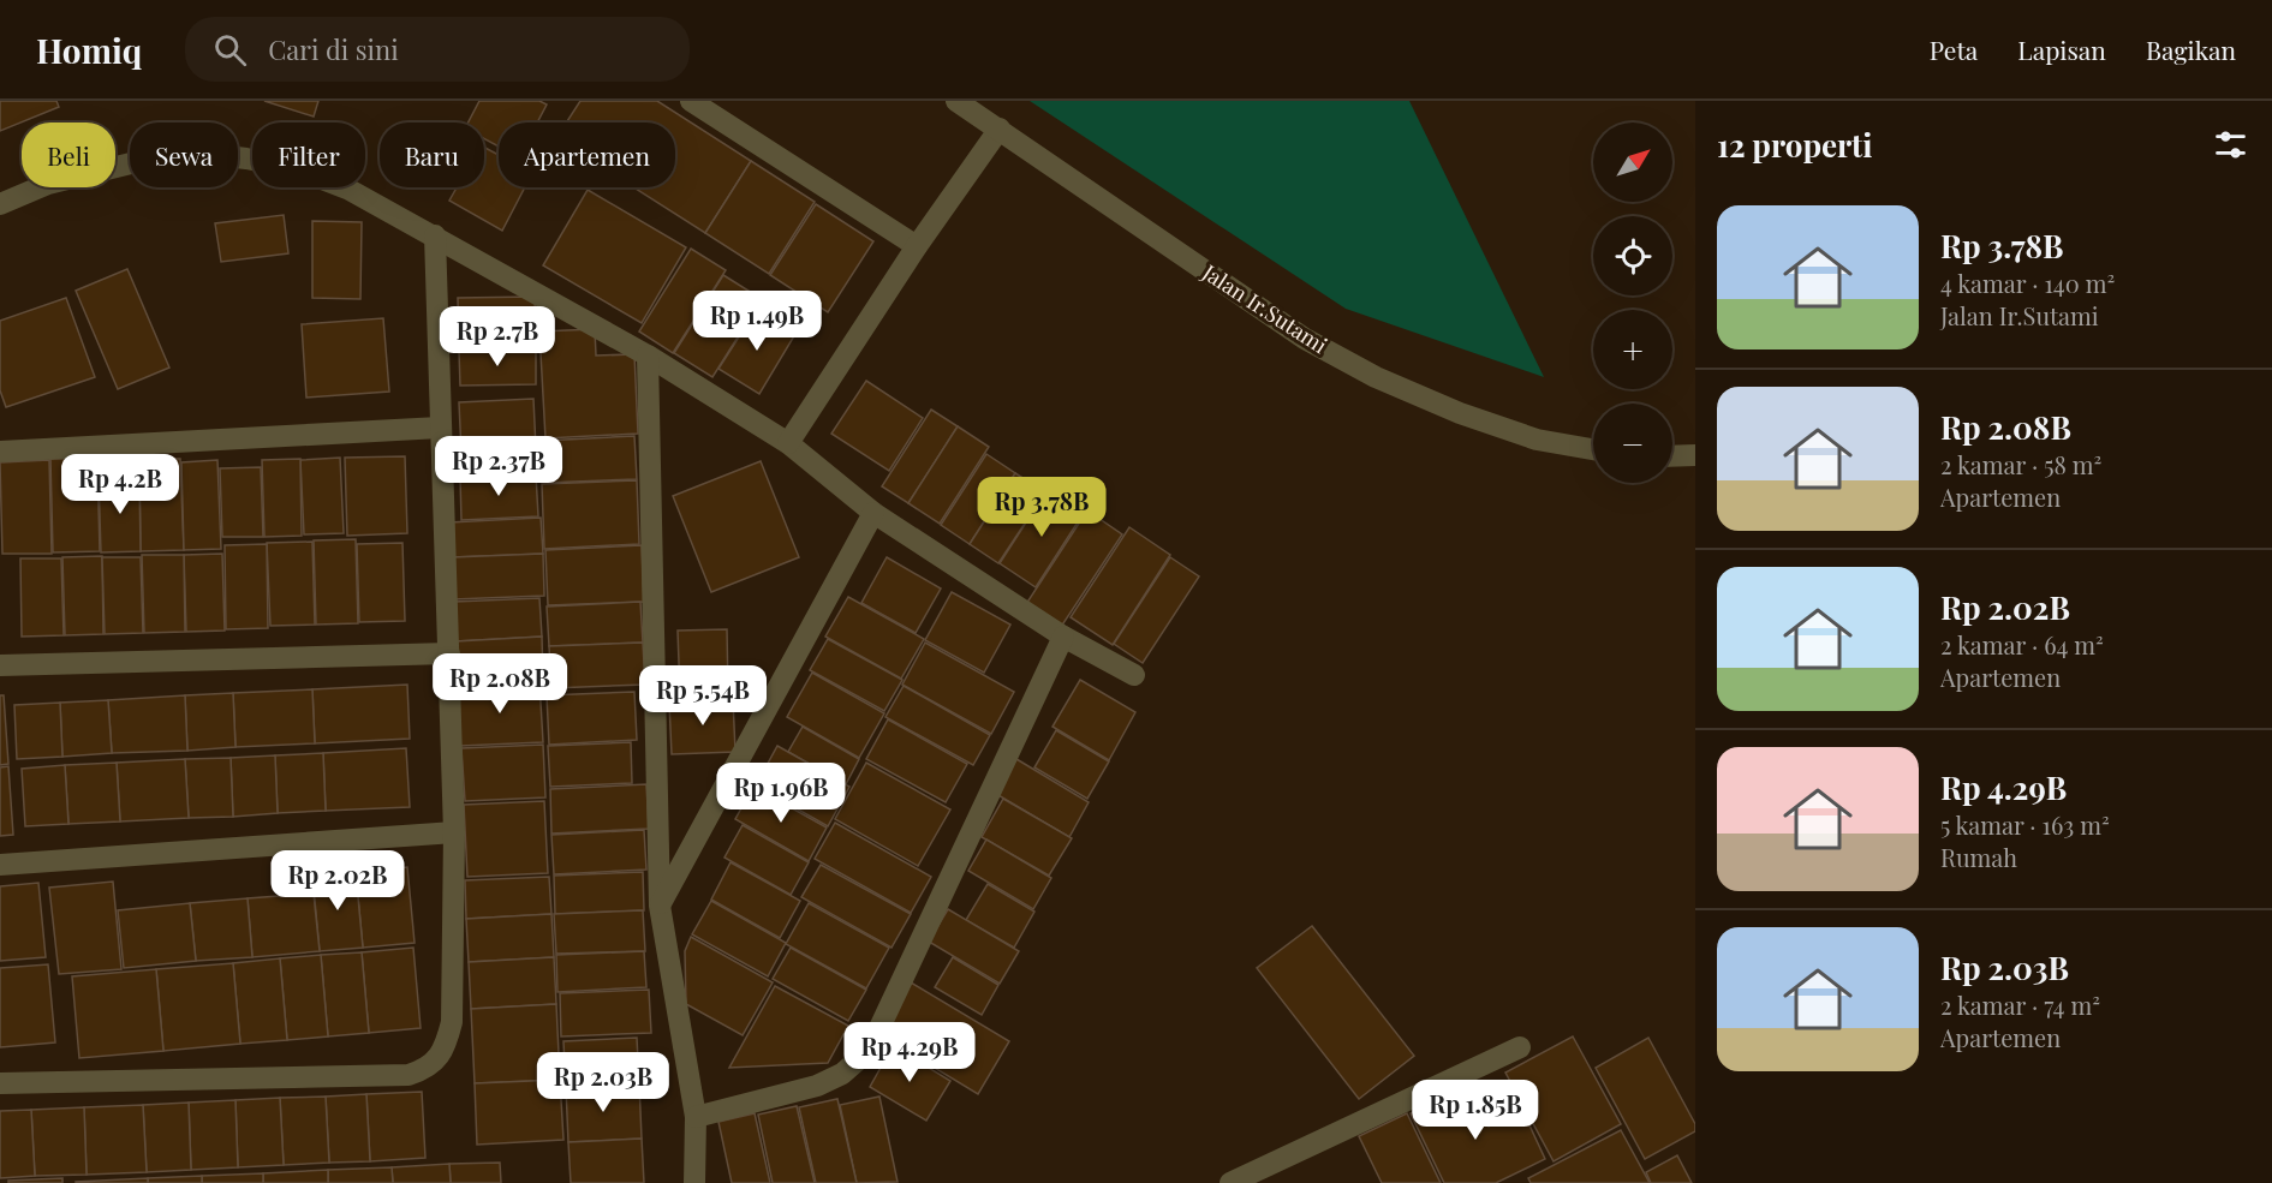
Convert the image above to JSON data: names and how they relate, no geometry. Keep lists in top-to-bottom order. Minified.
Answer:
{"streets":{"street":["Jalan Ir.Sutami"]},"north":"top right","page":{"header":"Homiq","search":"Cari di sini","nav":["Peta","Lapisan","Bagikan"],"heading":"12 properti","map_buttons":["+","−"],"chip":["Beli","Sewa","Filter","Baru","Apartemen"],"list":[{"name":"Rp 3.78B","note":"4 kamar · 140 m² · Jalan Ir.Sutami"},{"name":"Rp 2.08B","note":"2 kamar · 58 m² · Apartemen"},{"name":"Rp 2.02B","note":"2 kamar · 64 m² · Apartemen"},{"name":"Rp 4.29B","note":"5 kamar · 163 m² · Rumah"},{"name":"Rp 2.03B","note":"2 kamar · 74 m² · Apartemen"}],"price":["Rp 1.49B","Rp 2.7B","Rp 2.37B","Rp 4.2B","Rp 3.78B","Rp 2.08B","Rp 5.54B","Rp 1.96B","Rp 2.02B","Rp 4.29B","Rp 2.03B","Rp 1.85B"]}}
